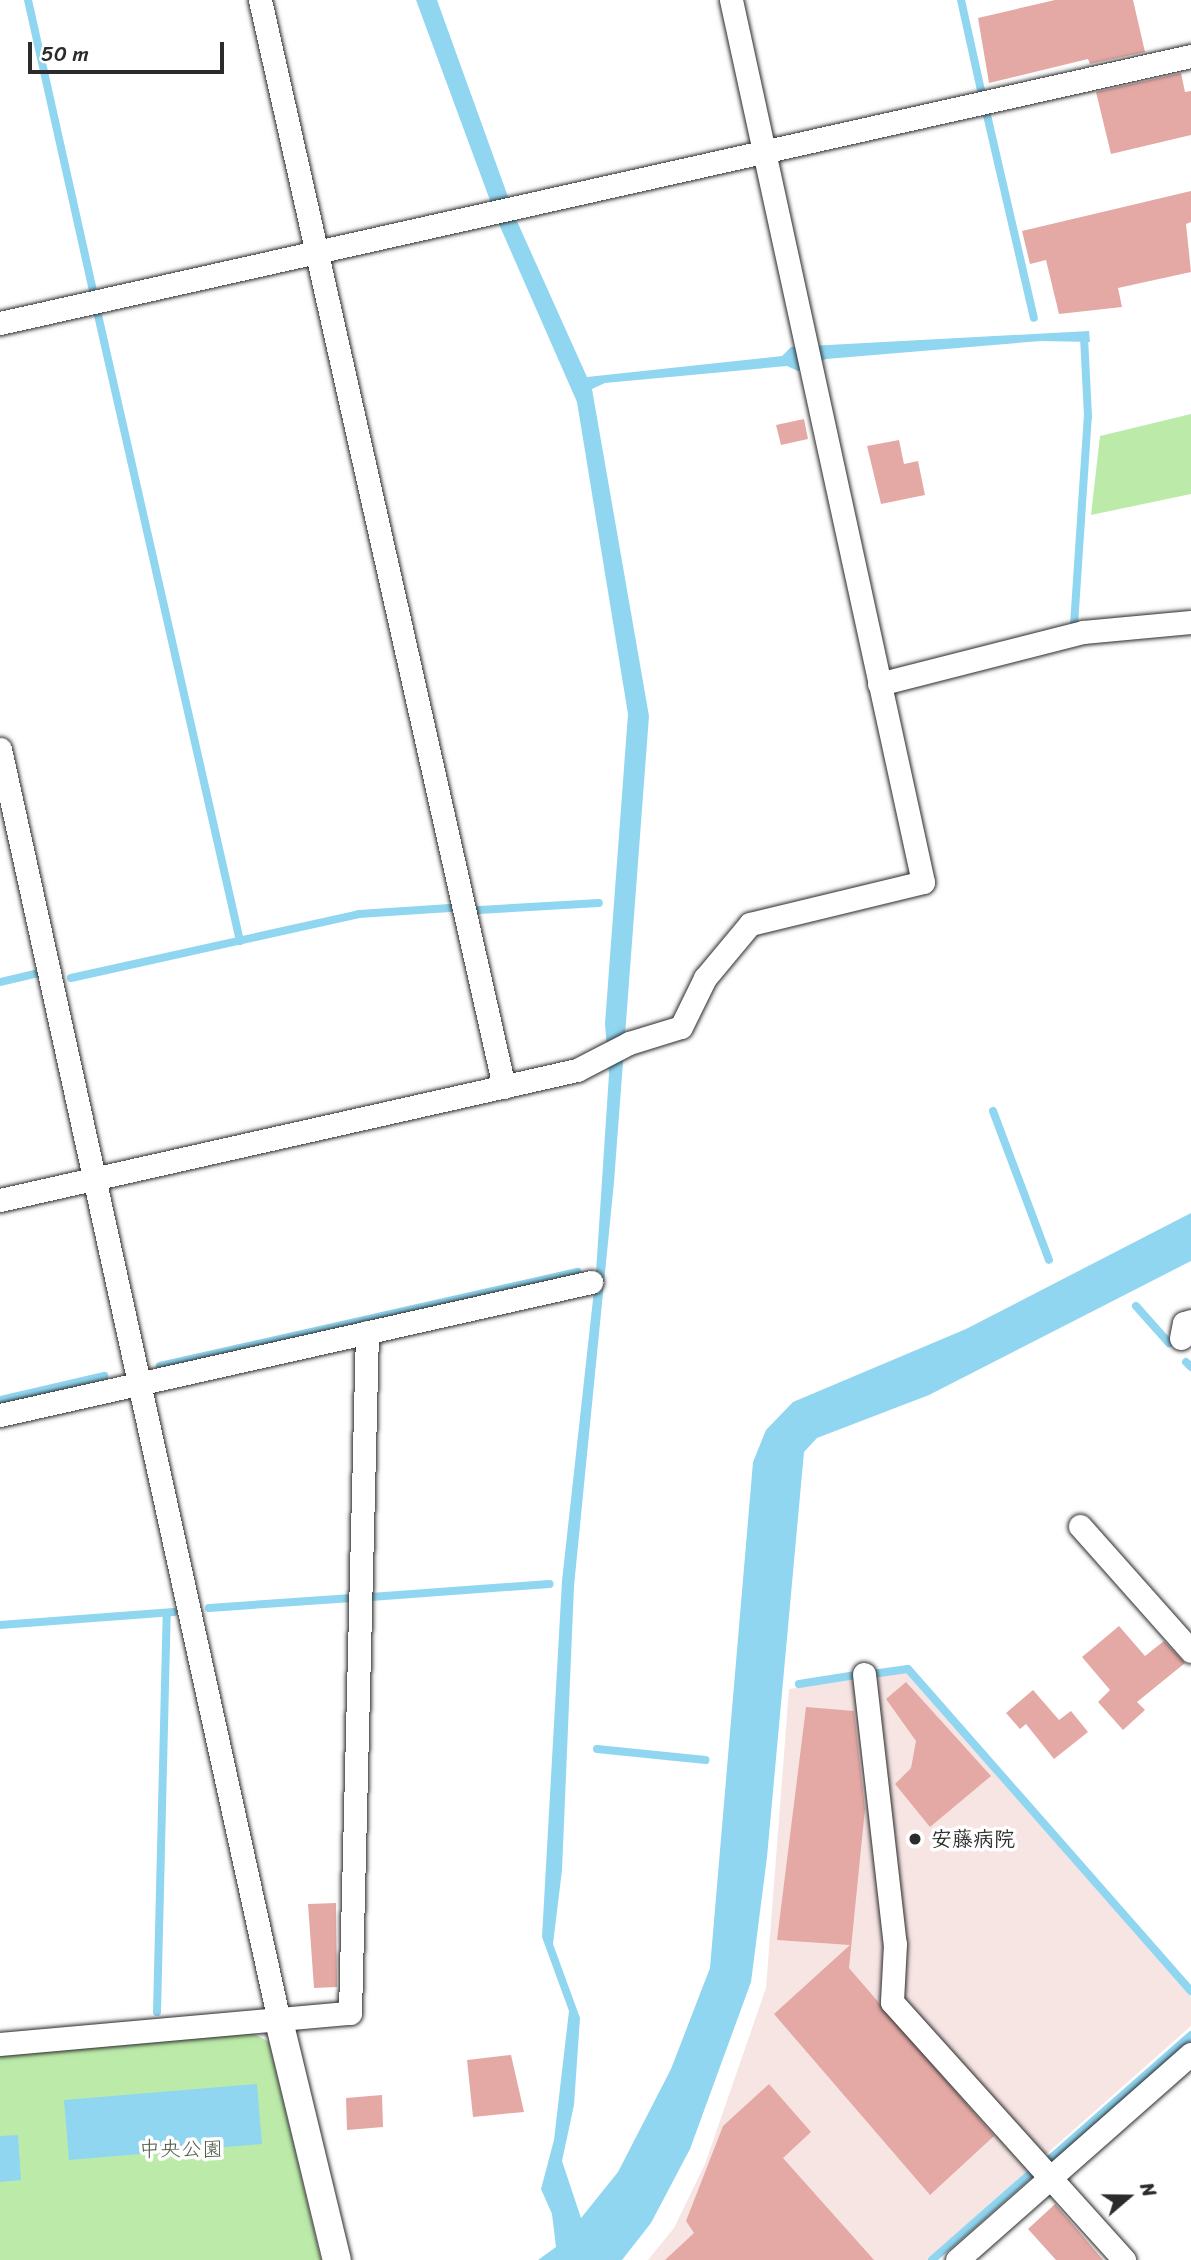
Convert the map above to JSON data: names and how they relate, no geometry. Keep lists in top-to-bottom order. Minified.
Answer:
{"parks":["中央公園"],"places":["安藤病院"],"scale_bar":"50 m","north":"right"}
